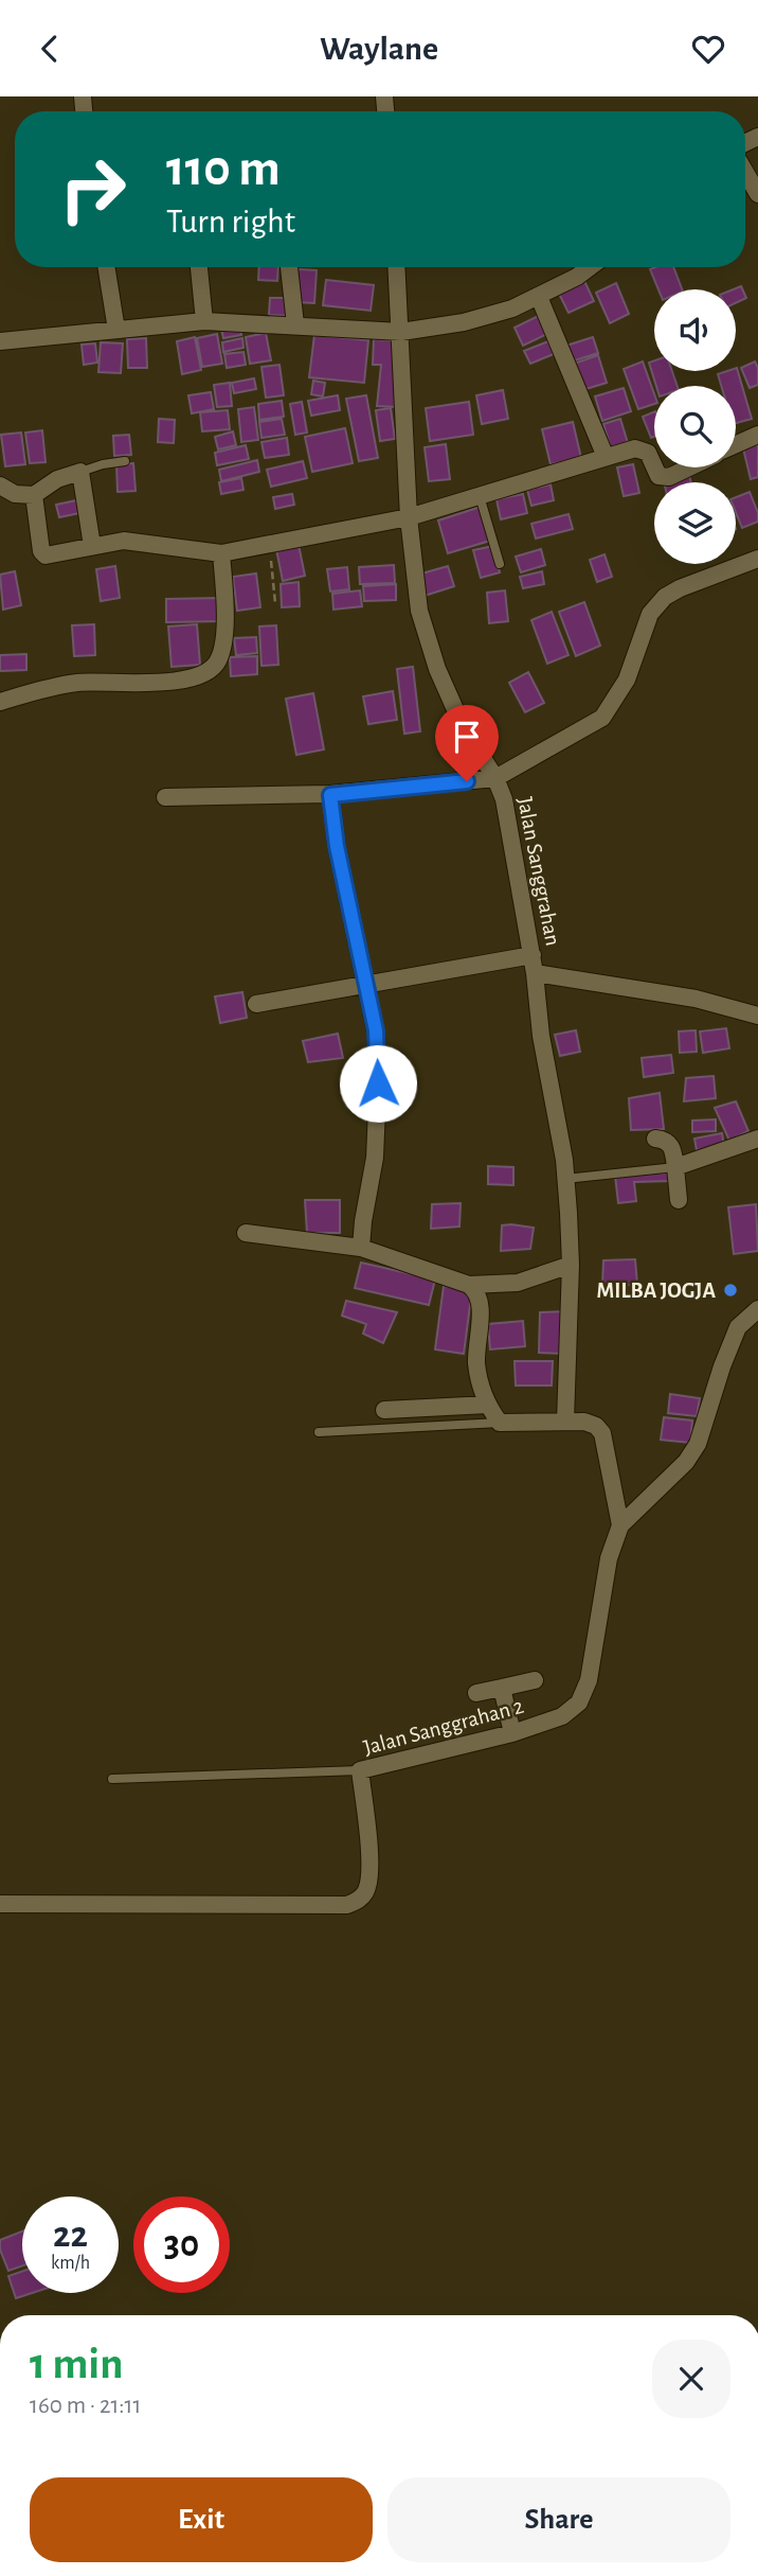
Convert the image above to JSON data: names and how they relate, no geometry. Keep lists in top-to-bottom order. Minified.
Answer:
{"streets":{"street":["Jalan Sanggrahan","Jalan Sanggrahan 2"]},"places":["MILBA JOGJA"],"page":{"header":"Waylane","turn":["110 m","Turn right"],"speed":"22 km/h","limit":"30","heading":["1 min","160 m · 21:11"],"buttons":["Exit","Share"]}}
